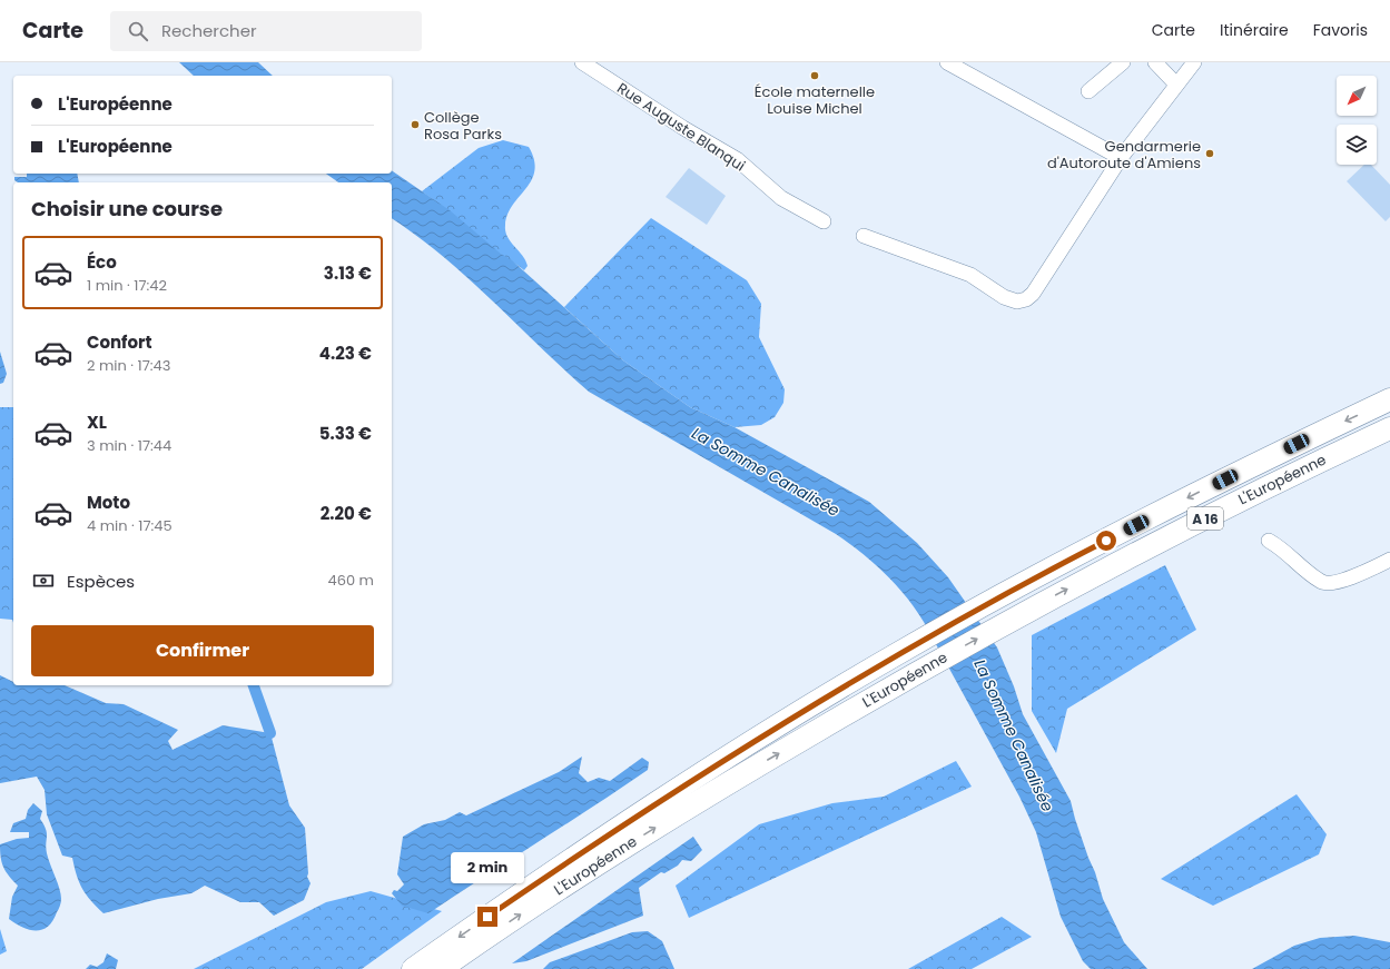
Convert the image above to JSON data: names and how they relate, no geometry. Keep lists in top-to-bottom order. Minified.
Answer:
{"streets":{"highway":["L'Européenne","A 16"],"street":["Rue Auguste Blanqui"]},"water":["La Somme Canalisée"],"places":["École maternelle Louise Michel","Collège Rosa Parks","Gendarmerie d'Autoroute d'Amiens"],"north":"bottom left","page":{"header":"Carte","search":"Rechercher","nav":["Carte","Itinéraire","Favoris"],"banner":["L'Européenne","L'Européenne"],"heading":"Choisir une course","list":[{"name":"Éco","note":"1 min · 17:42","value":"3.13 €"},{"name":"Confort","note":"2 min · 17:43","value":"4.23 €"},{"name":"XL","note":"3 min · 17:44","value":"5.33 €"},{"name":"Moto","note":"4 min · 17:45","value":"2.20 €"}],"pay":["Espèces","460 m"],"buttons":"Confirmer","bubble":"2 min"}}
